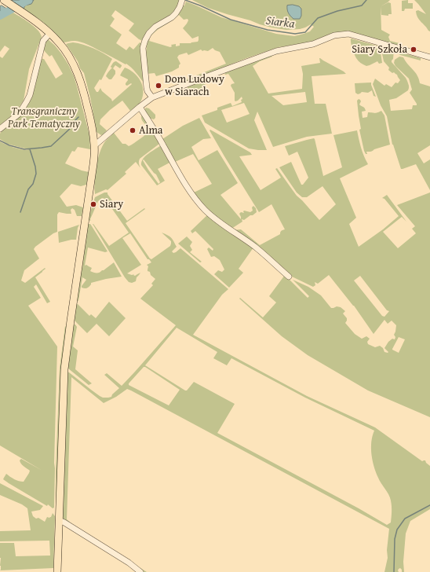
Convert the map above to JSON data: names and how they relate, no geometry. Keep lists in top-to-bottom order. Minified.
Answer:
{"water":["Siarka"],"parks":["Transgraniczny Park Tematyczny"],"places":["Siary Szkoła","Dom Ludowy w Siarach","Alma","Siary"]}
